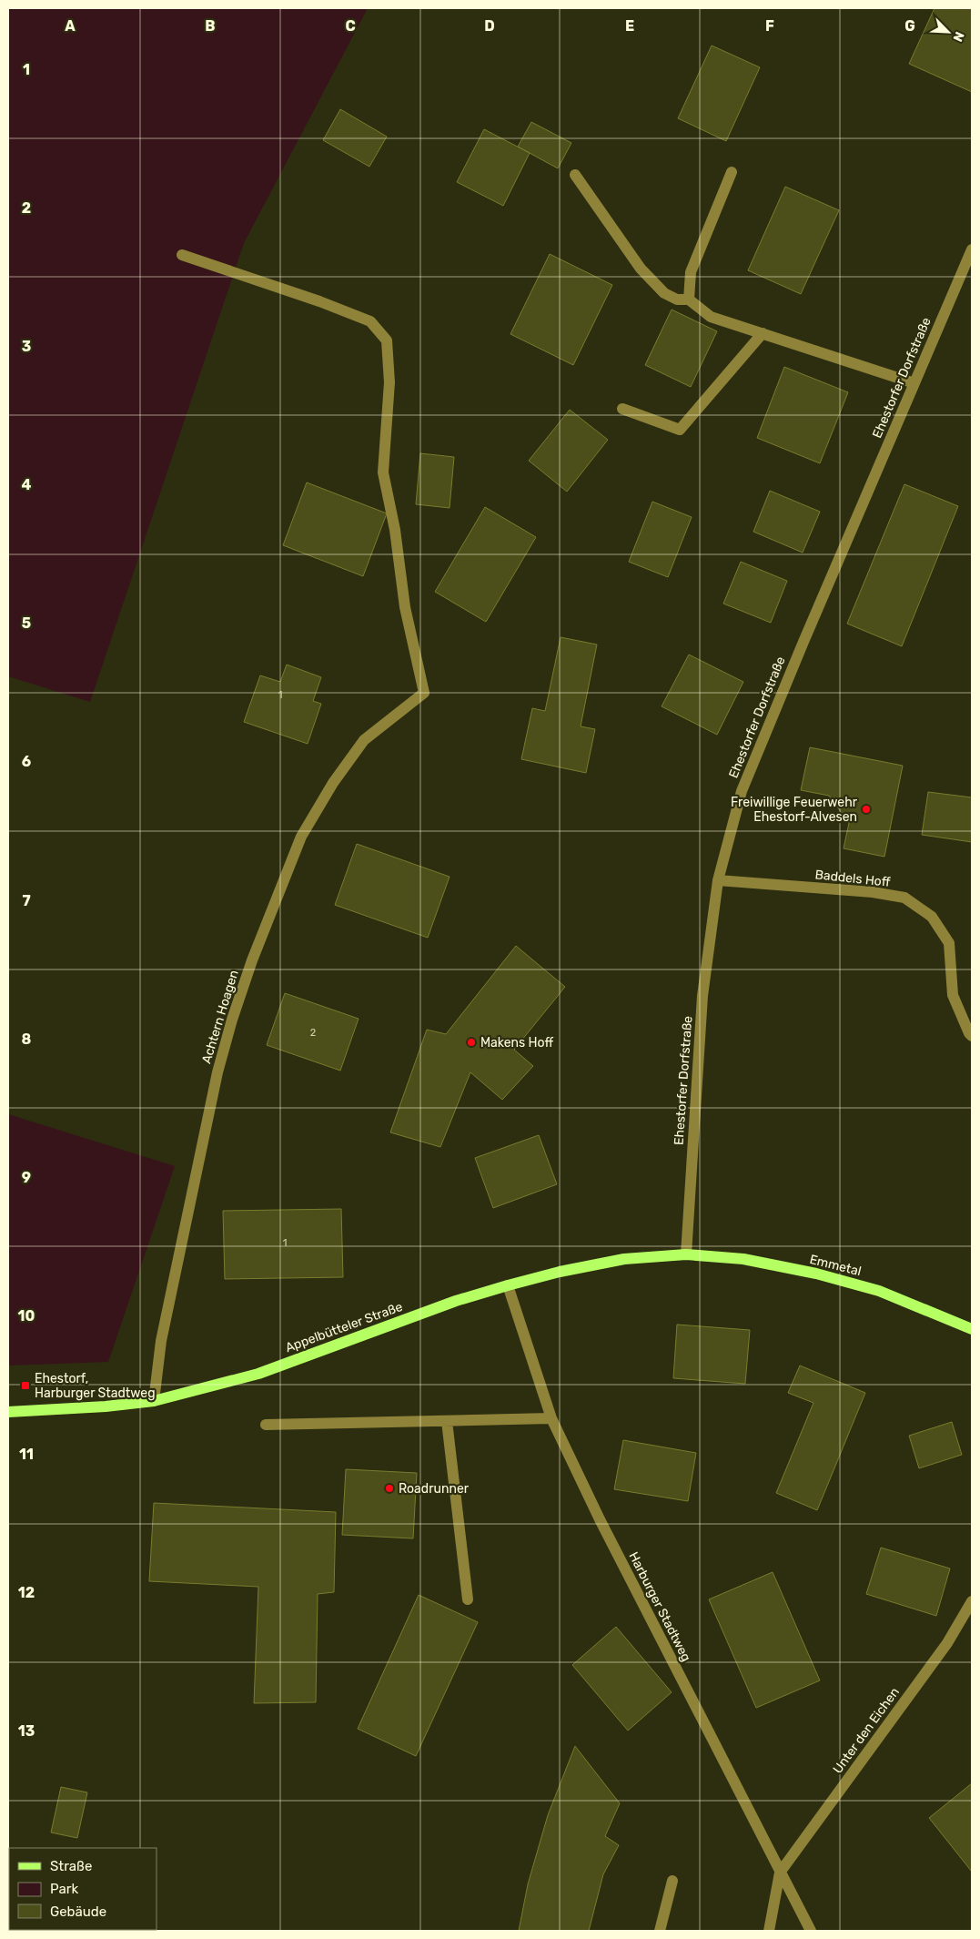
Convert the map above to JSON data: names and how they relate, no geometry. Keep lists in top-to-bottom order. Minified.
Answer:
{"streets":{"main road":["Emmetal","Appelbütteler Straße"],"street":["Ehestorfer Dorfstraße","Baddels Hoff","Achtern Hoagen","Harburger Stadtweg","Unter den Eichen"]},"crossings":[["Ehestorfer Dorfstraße","Baddels Hoff"],["Ehestorfer Dorfstraße","Emmetal"],["Ehestorfer Dorfstraße","Appelbütteler Straße"],["Achtern Hoagen","Appelbütteler Straße"],["Emmetal","Appelbütteler Straße"],["Appelbütteler Straße","Harburger Stadtweg"],["Harburger Stadtweg","Unter den Eichen"]],"places":{"other":["Freiwillige Feuerwehr Ehestorf-Alvesen","Makens Hoff","Roadrunner"],"transit":["Ehestorf, Harburger Stadtweg"]},"house_numbers":["1","2","1"],"legend":["Straße","Park","Gebäude"],"north":"bottom right","grid":{"columns":["A","B","C","D","E","F","G"],"rows":["1","2","3","4","5","6","7","8","9","10","11","12","13"]}}
